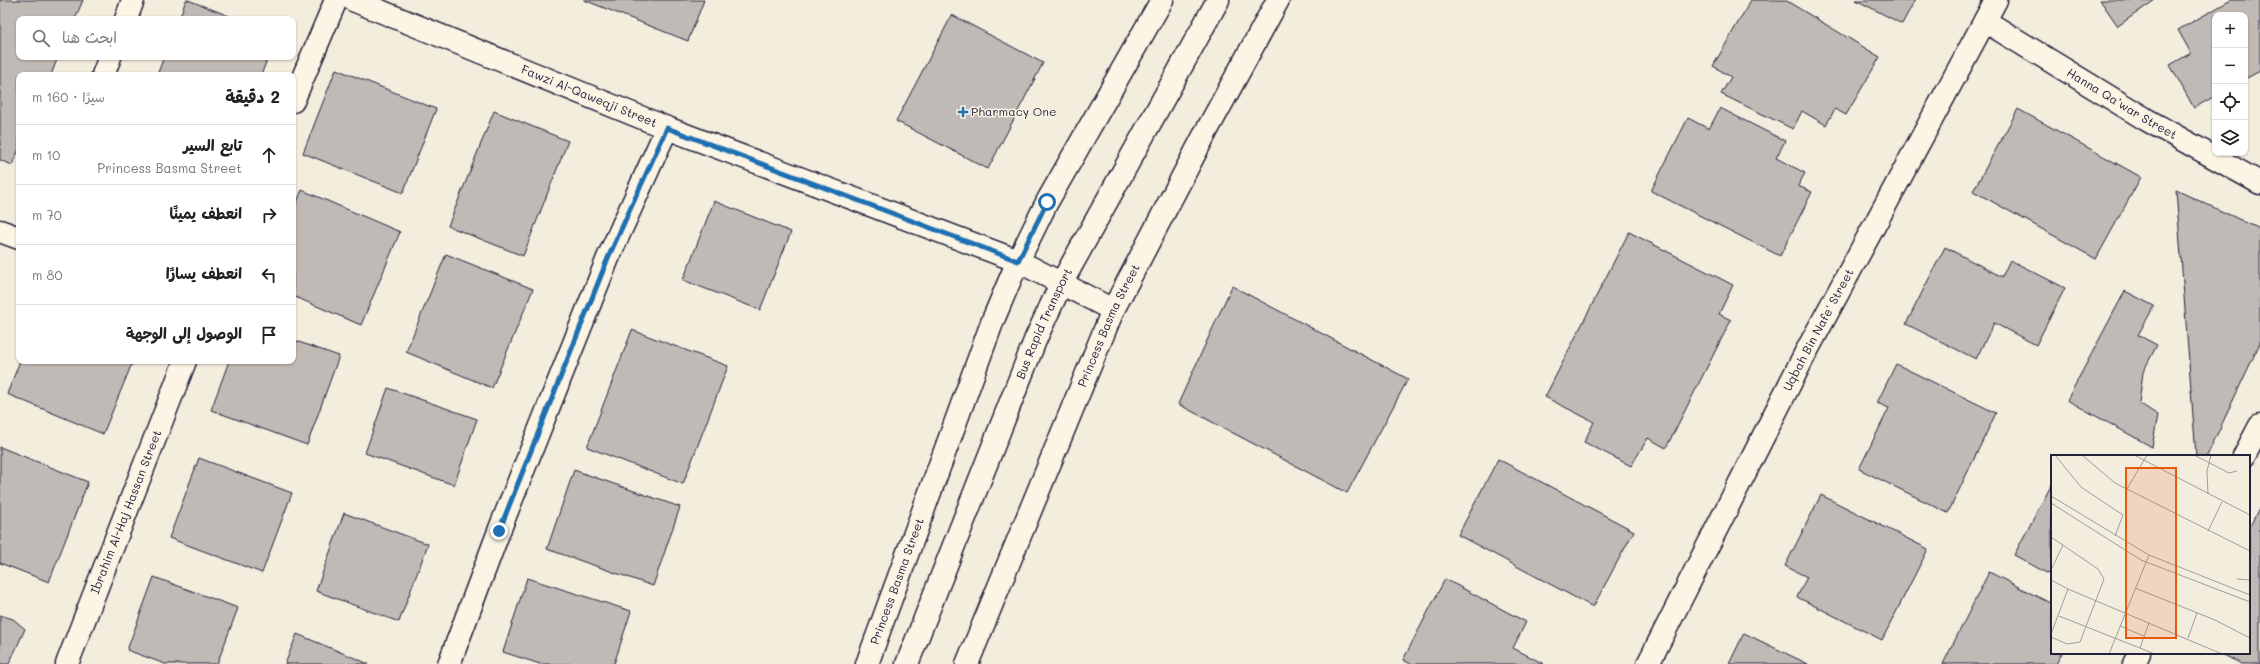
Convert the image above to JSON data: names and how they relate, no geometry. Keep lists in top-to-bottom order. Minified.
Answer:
{"streets":{"street":["Fawzi Al-Qaweqji Street","Hanna Qa’war Street","Bus Rapid Transport","Princess Basma Street","Uqbah Bin Nafe' Street","Ibrahim Al-Haj Hassan Street"]},"crossings":[["Fawzi Al-Qaweqji Street","Bus Rapid Transport"],["Fawzi Al-Qaweqji Street","Princess Basma Street"],["Hanna Qa’war Street","Uqbah Bin Nafe' Street"]],"places":{"health":["Pharmacy One"]},"page":{"map_buttons":["+","−"],"search":"ابحث هنا","heading":["2 دقيقة","سيرًا · 160 m"],"list":[["تابع السير","Princess Basma Street","10 m"],["انعطف يمينًا","70 m"],["انعطف يسارًا","80 m"],"الوصول إلى الوجهة"]}}
